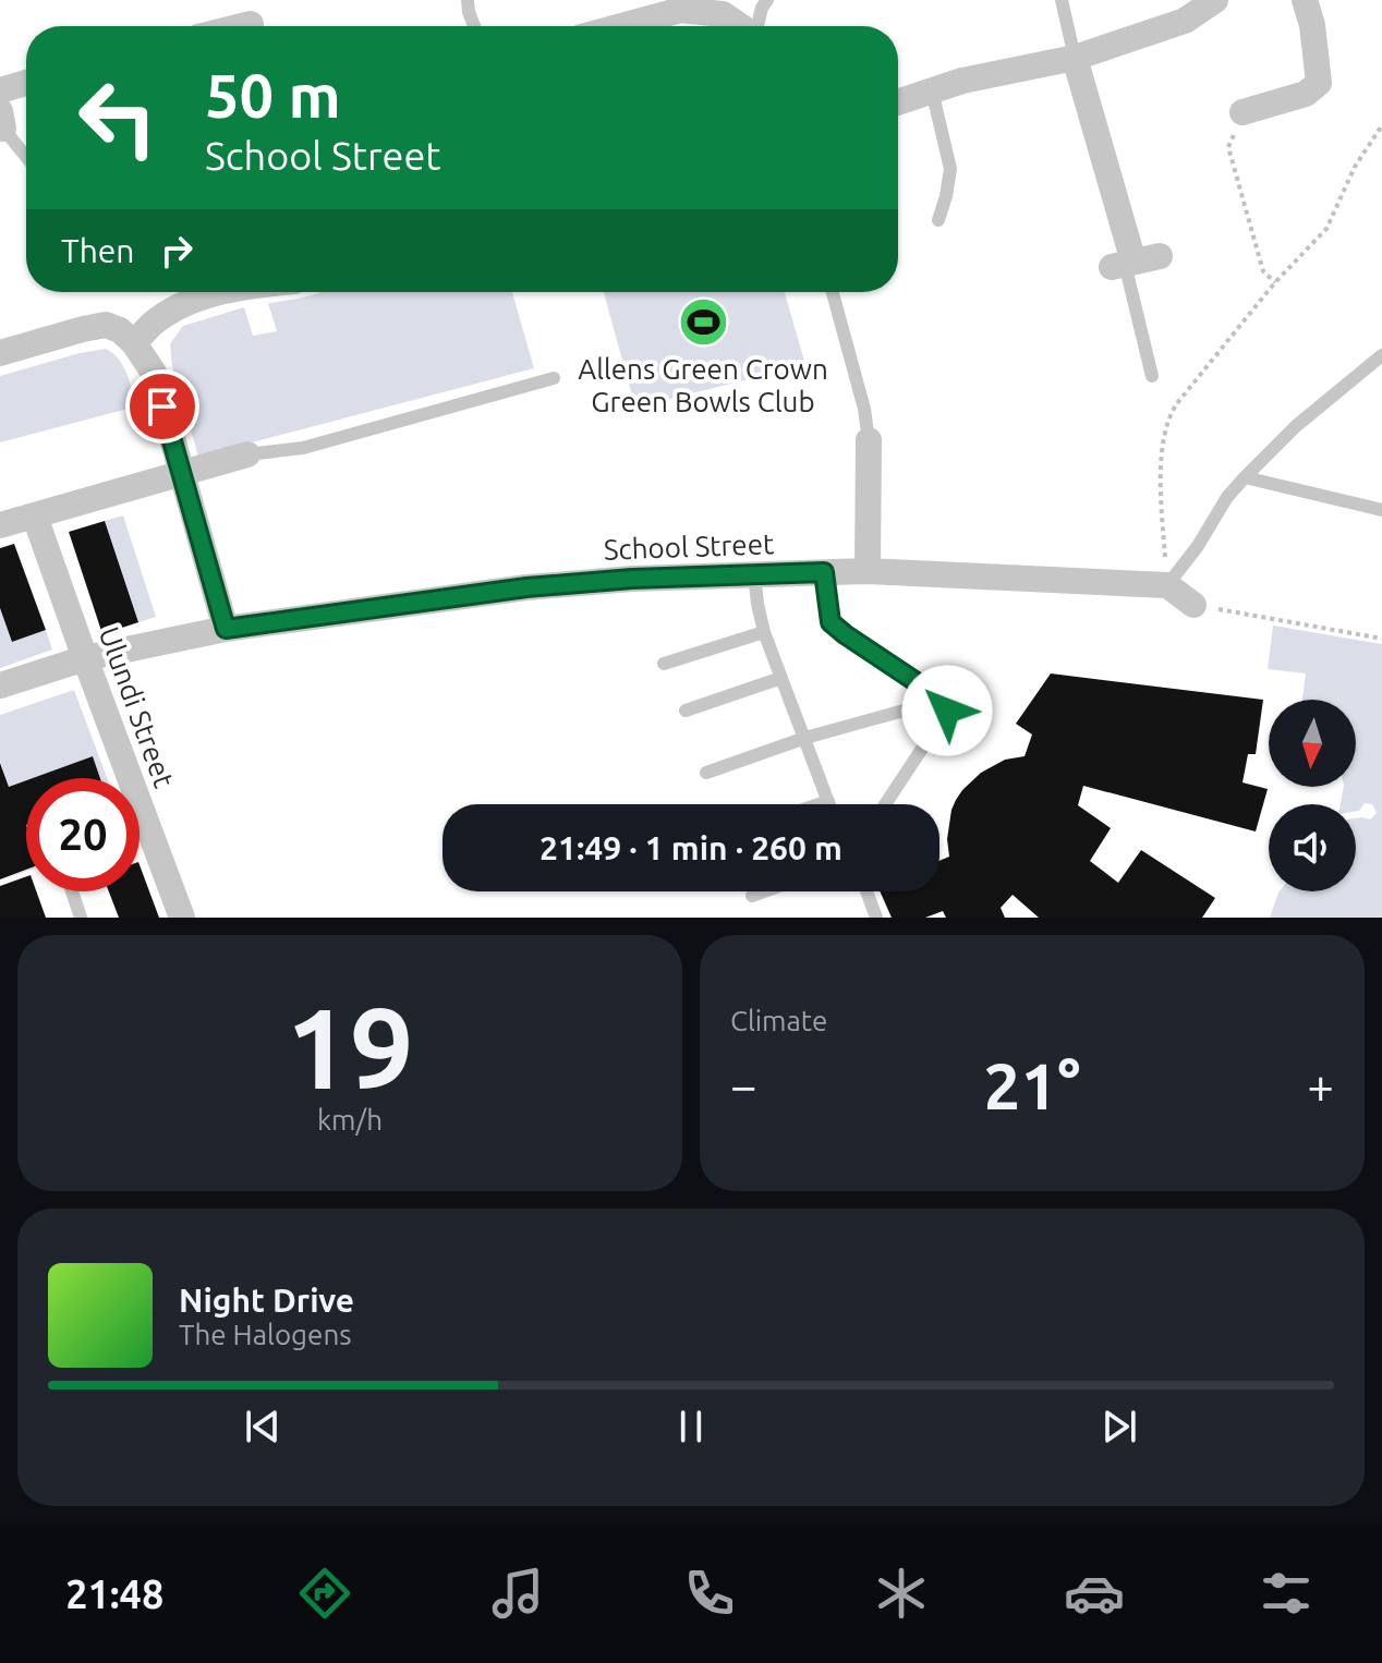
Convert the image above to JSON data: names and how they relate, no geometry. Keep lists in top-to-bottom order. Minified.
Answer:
{"streets":{"street":["School Street","Ulundi Street"]},"crossings":[["School Street","Ulundi Street"]],"places":{"sports":["Allens Green Crown Green Bowls Club"]},"north":"bottom","page":{"turn":["50 m","School Street"],"then":"Then","limit":"20","trip":"21:49 · 1 min · 260 m","tile":[["19","km/h"],"Climate"],"heat":["−","21°","+"],"song":["Night Drive","The Halogens"],"tabs":"21:48"}}
